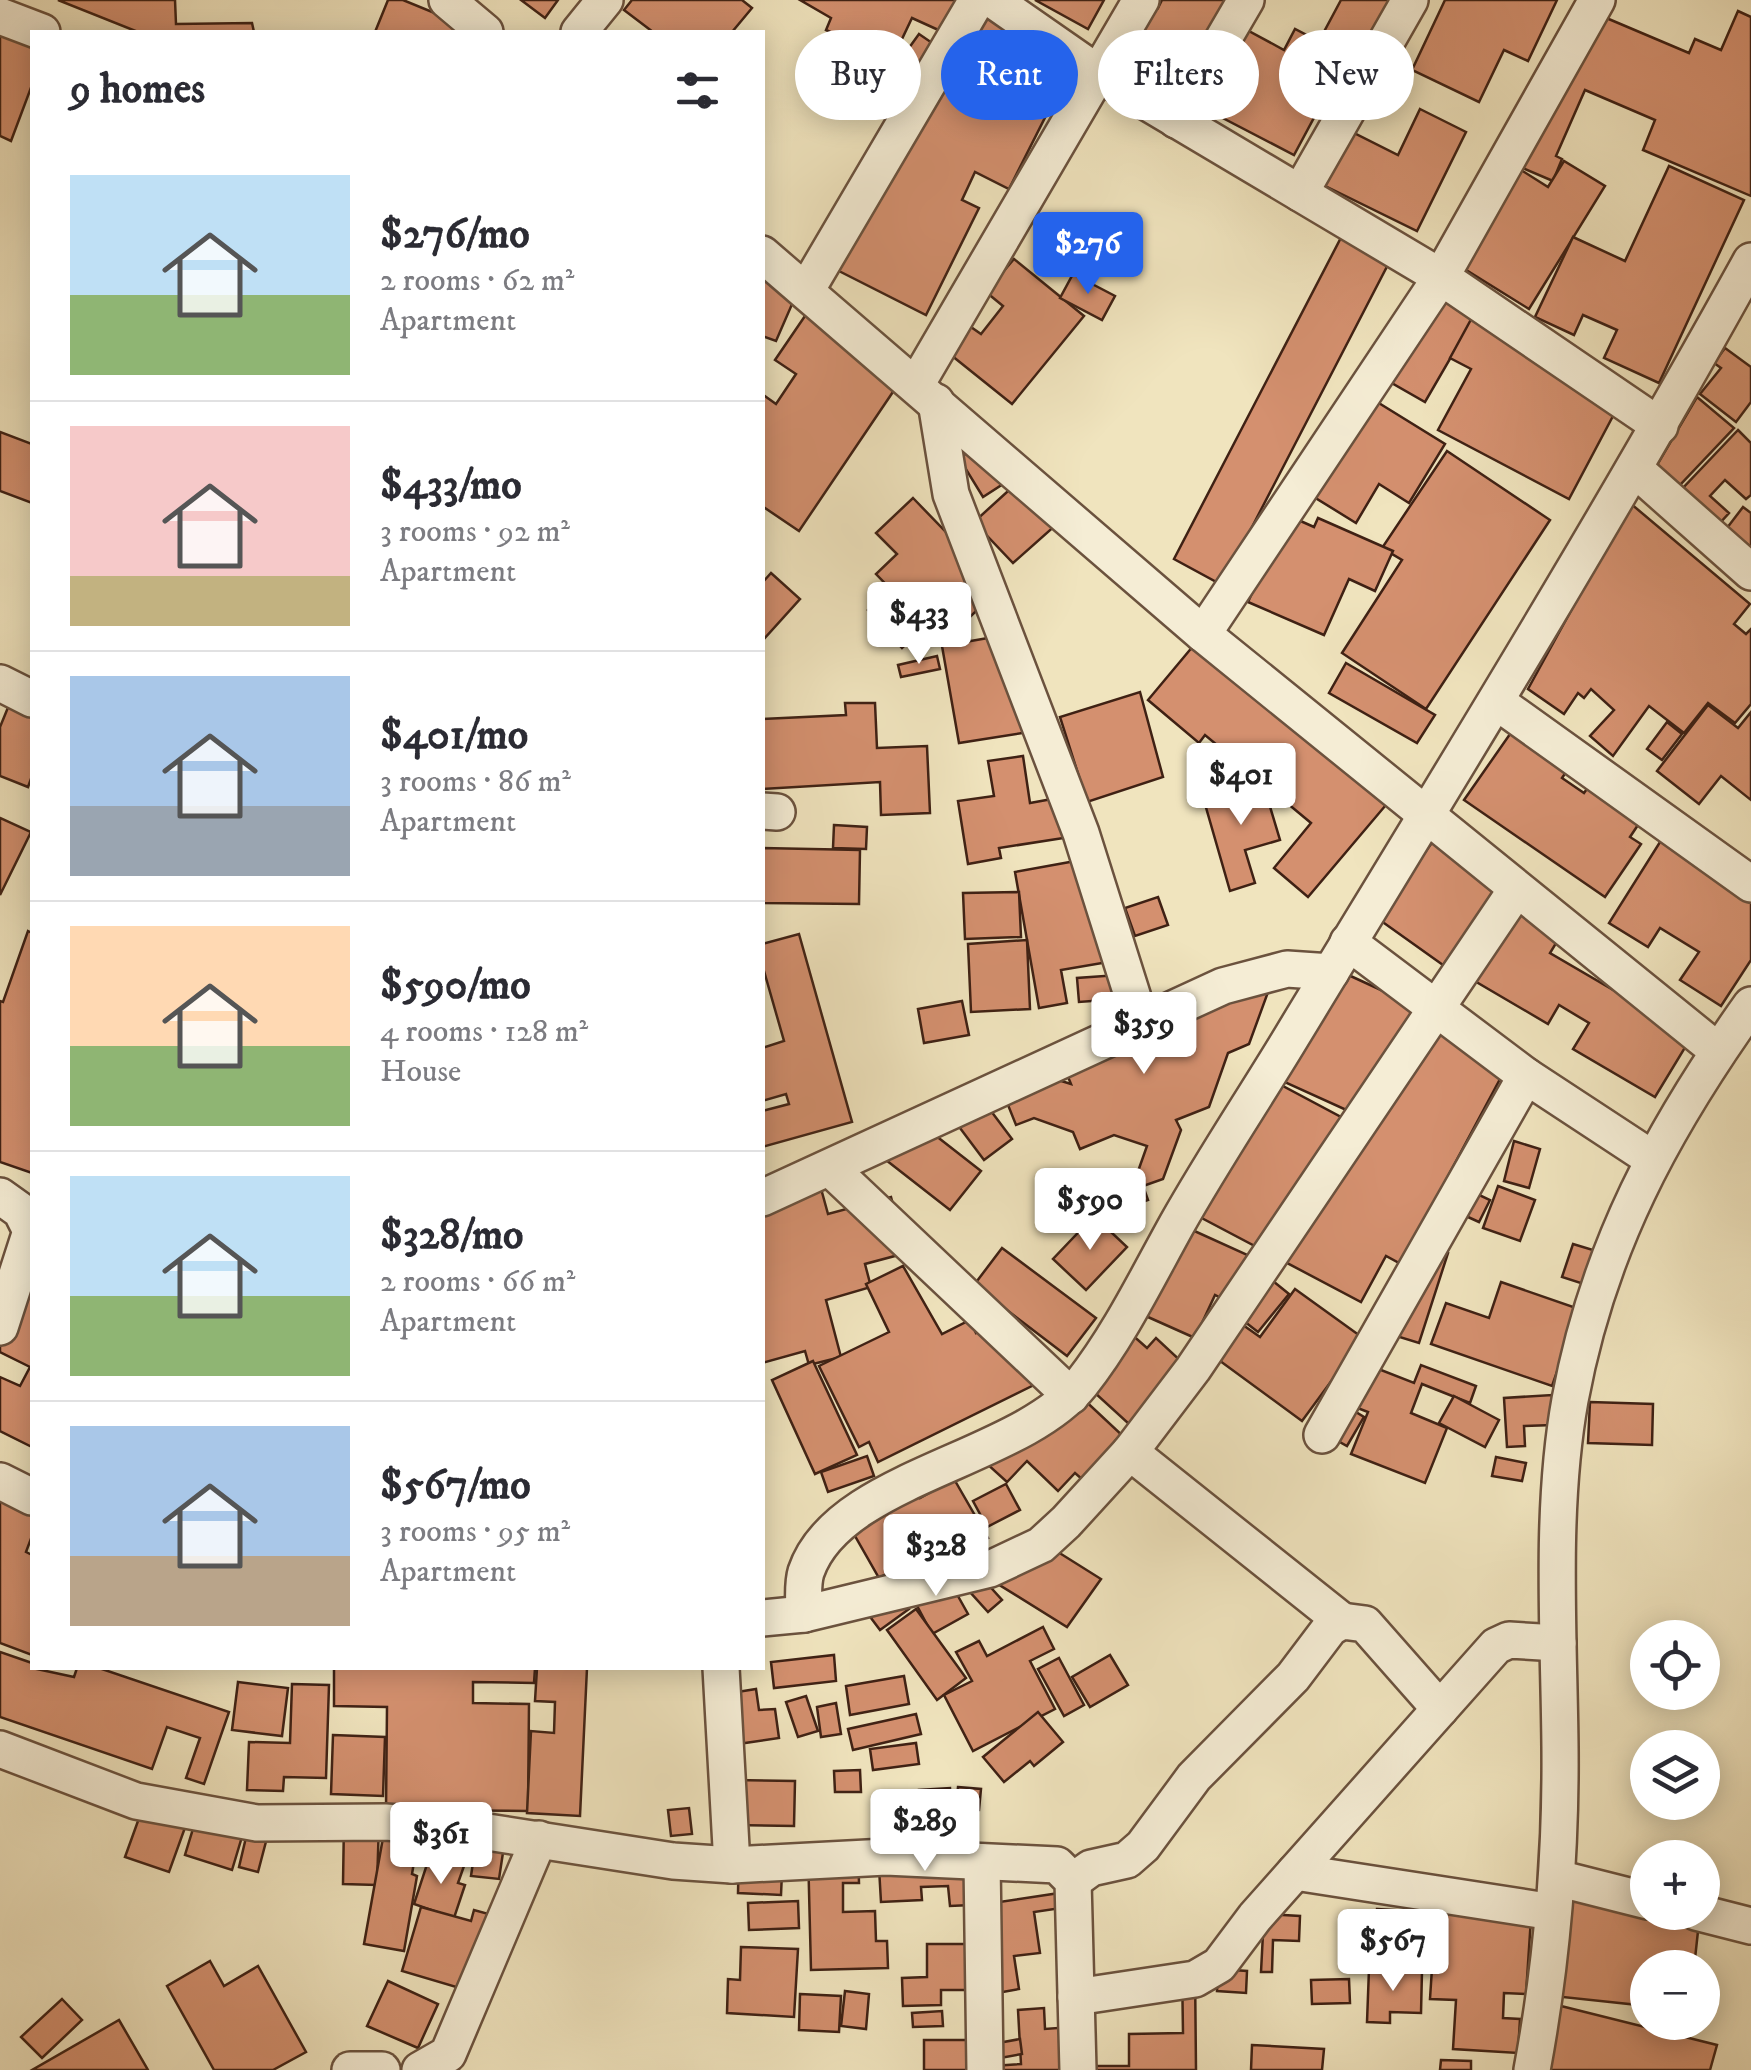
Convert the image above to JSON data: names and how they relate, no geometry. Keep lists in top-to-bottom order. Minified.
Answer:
{"page":{"chip":["Buy","Rent","Filters","New"],"heading":"9 homes","list":[{"name":"$276/mo","note":"2 rooms · 62 m² · Apartment"},{"name":"$433/mo","note":"3 rooms · 92 m² · Apartment"},{"name":"$401/mo","note":"3 rooms · 86 m² · Apartment"},{"name":"$590/mo","note":"4 rooms · 128 m² · House"},{"name":"$328/mo","note":"2 rooms · 66 m² · Apartment"},{"name":"$567/mo","note":"3 rooms · 95 m² · Apartment"}],"price":["$276","$433","$401","$359","$590","$328","$289","$361","$567"],"map_buttons":["+","−"]}}
